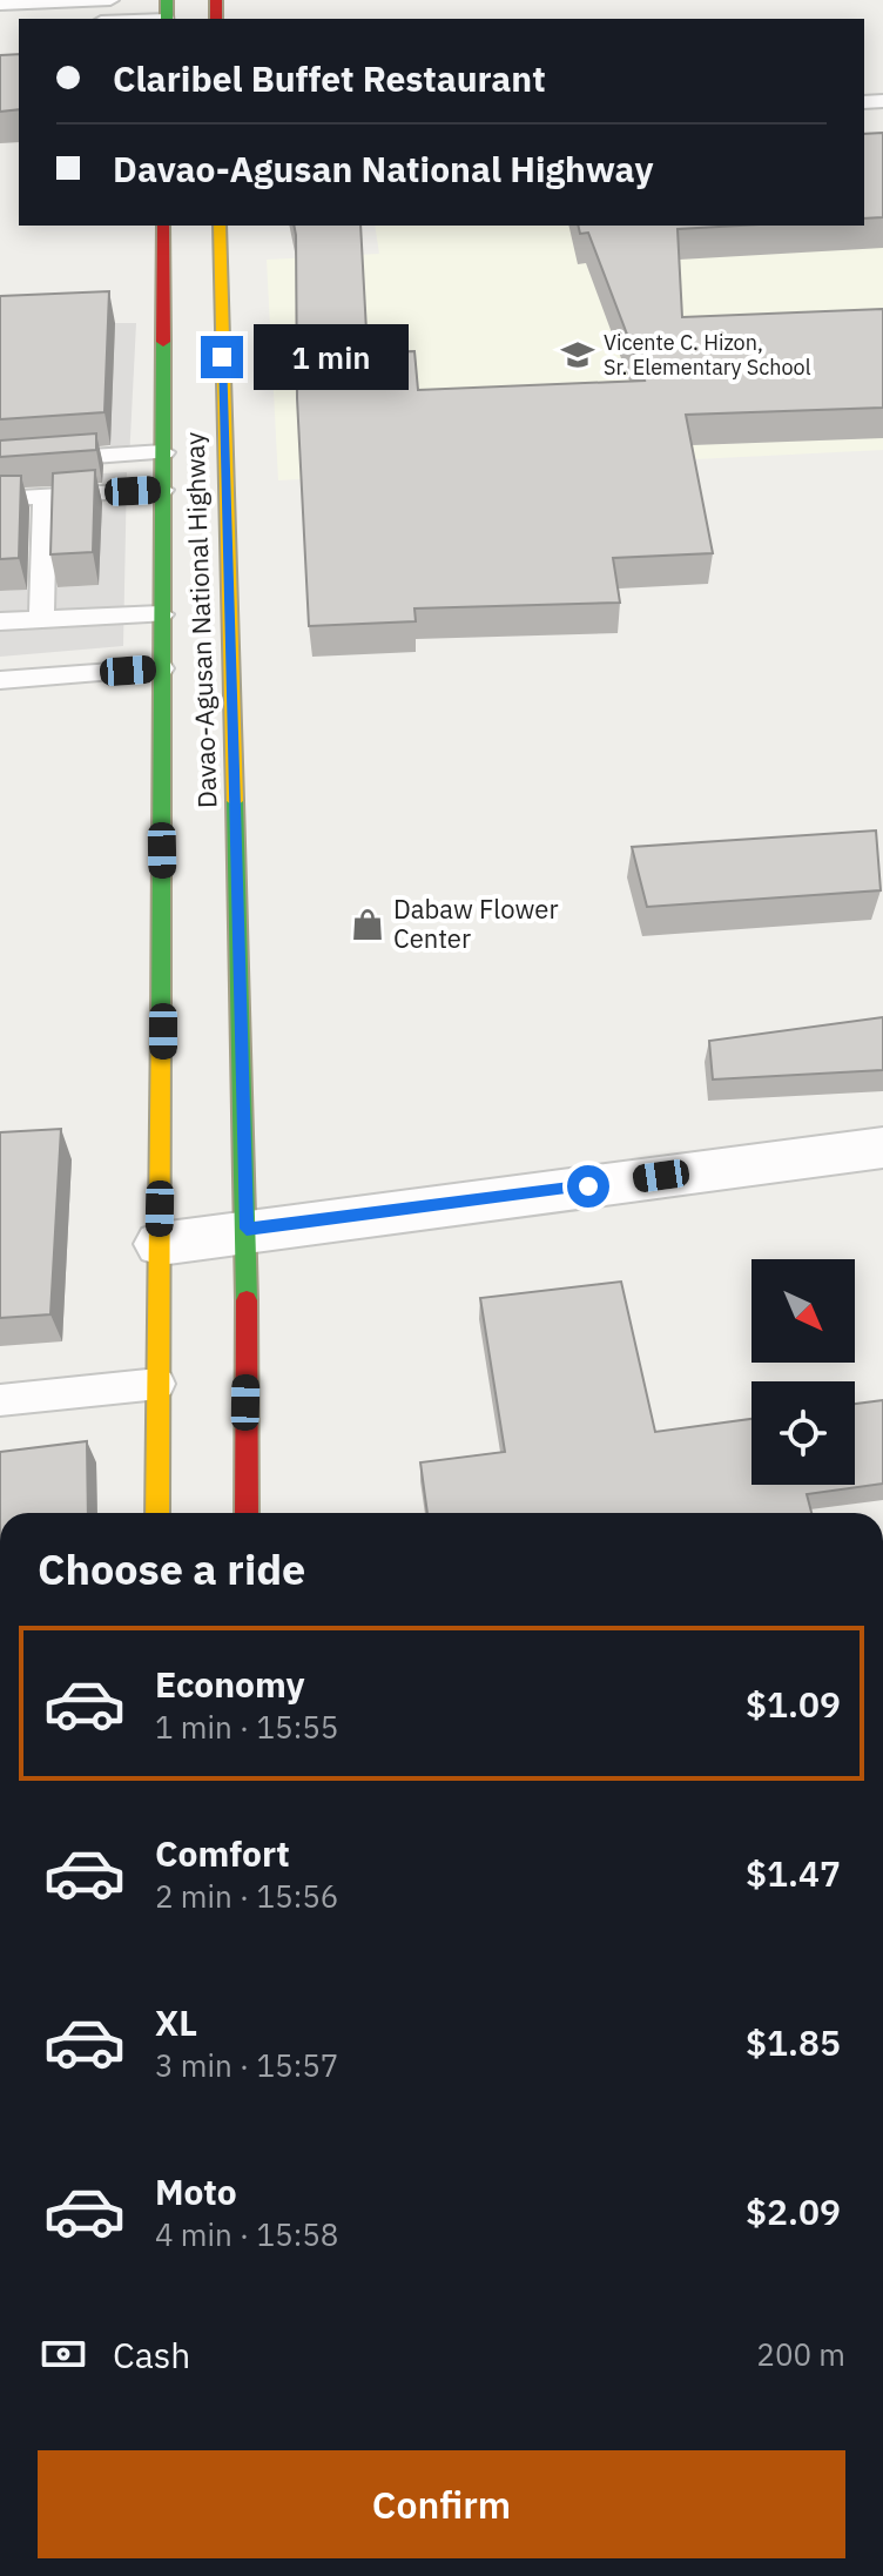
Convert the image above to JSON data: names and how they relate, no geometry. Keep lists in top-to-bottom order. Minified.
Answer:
{"streets":{"main road":["Davao-Agusan National Highway"]},"places":{"school or university":["Vicente C. Hizon, Sr. Elementary School"],"shop":["Dabaw Flower Center"]},"north":"bottom right","page":{"banner":["Claribel Buffet Restaurant","Davao-Agusan National Highway"],"bubble":"1 min","heading":"Choose a ride","list":[{"name":"Economy","note":"1 min · 15:55","value":"$1.09"},{"name":"Comfort","note":"2 min · 15:56","value":"$1.47"},{"name":"XL","note":"3 min · 15:57","value":"$1.85"},{"name":"Moto","note":"4 min · 15:58","value":"$2.09"}],"pay":["Cash","200 m"],"buttons":"Confirm"}}
